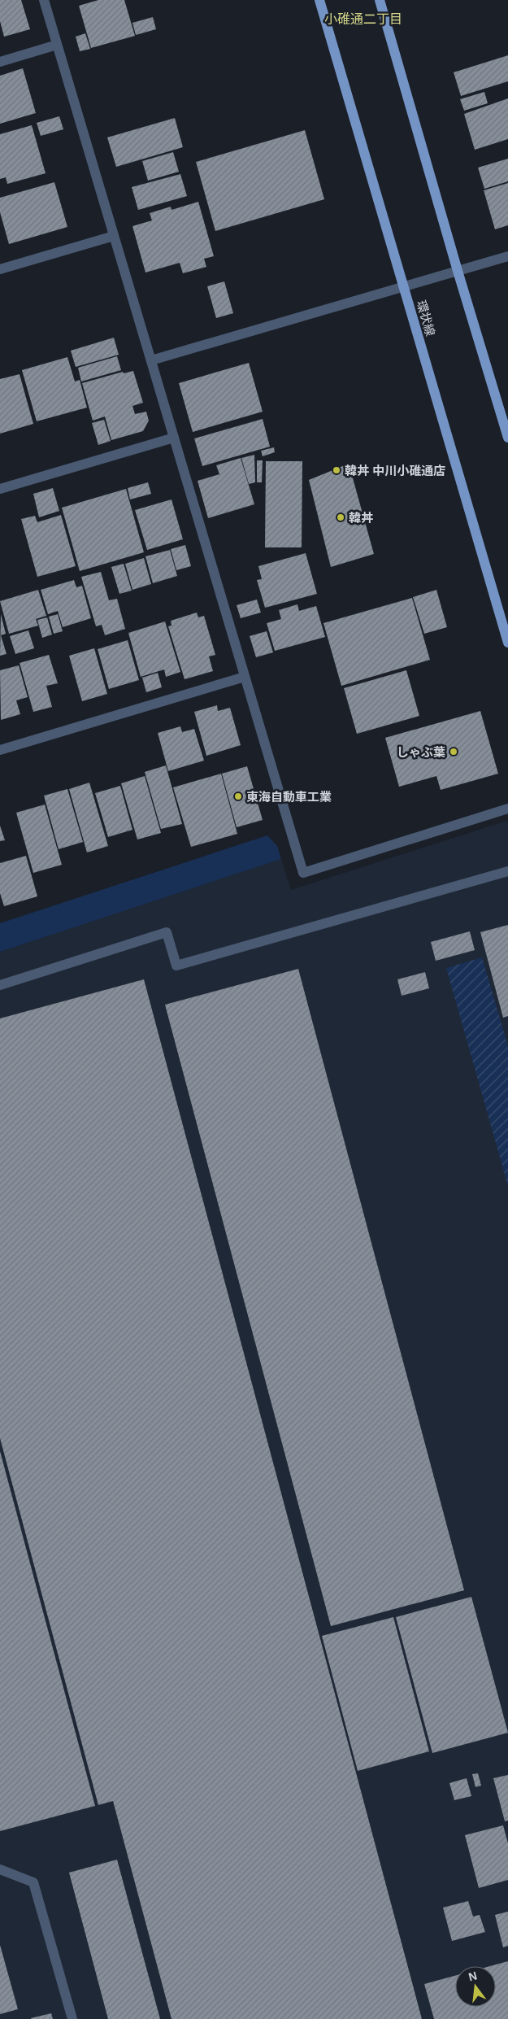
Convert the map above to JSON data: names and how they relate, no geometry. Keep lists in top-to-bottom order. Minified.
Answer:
{"streets":{"main road":["環状線"]},"districts":["小碓通二丁目"],"places":["韓丼 中川小碓通店","韓丼","しゃぶ葉","東海自動車工業"],"north":"top"}
